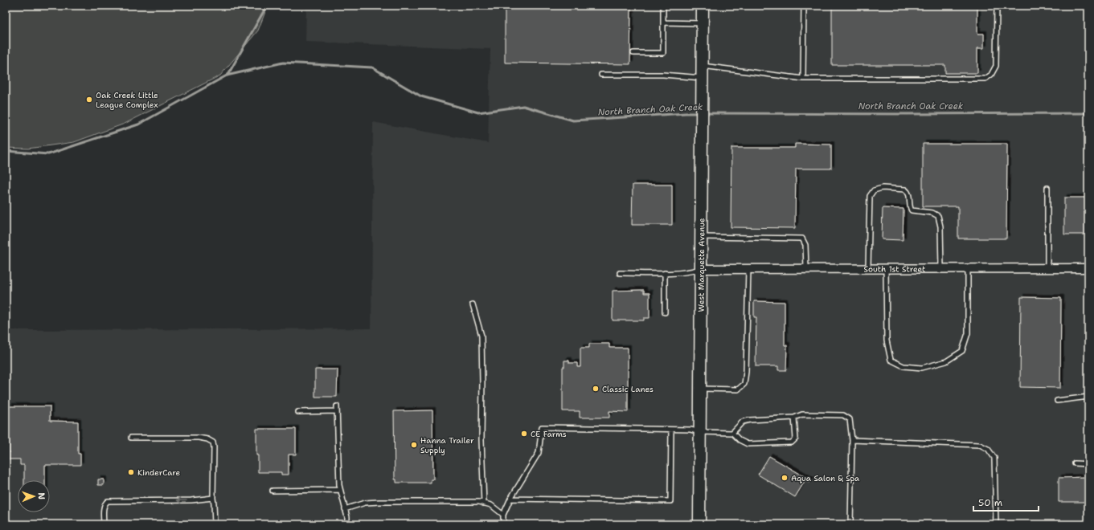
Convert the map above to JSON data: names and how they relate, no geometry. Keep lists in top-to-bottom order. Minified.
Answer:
{"streets":{"street":["West Marquette Avenue","South 1st Street"]},"crossings":[["West Marquette Avenue","South 1st Street"]],"water":["North Branch Oak Creek"],"places":["Oak Creek Little League Complex","Classic Lanes","CE Farms","Hanna Trailer Supply","KinderCare","Aqua Salon & Spa"],"scale_bar":"50 m","north":"right"}
